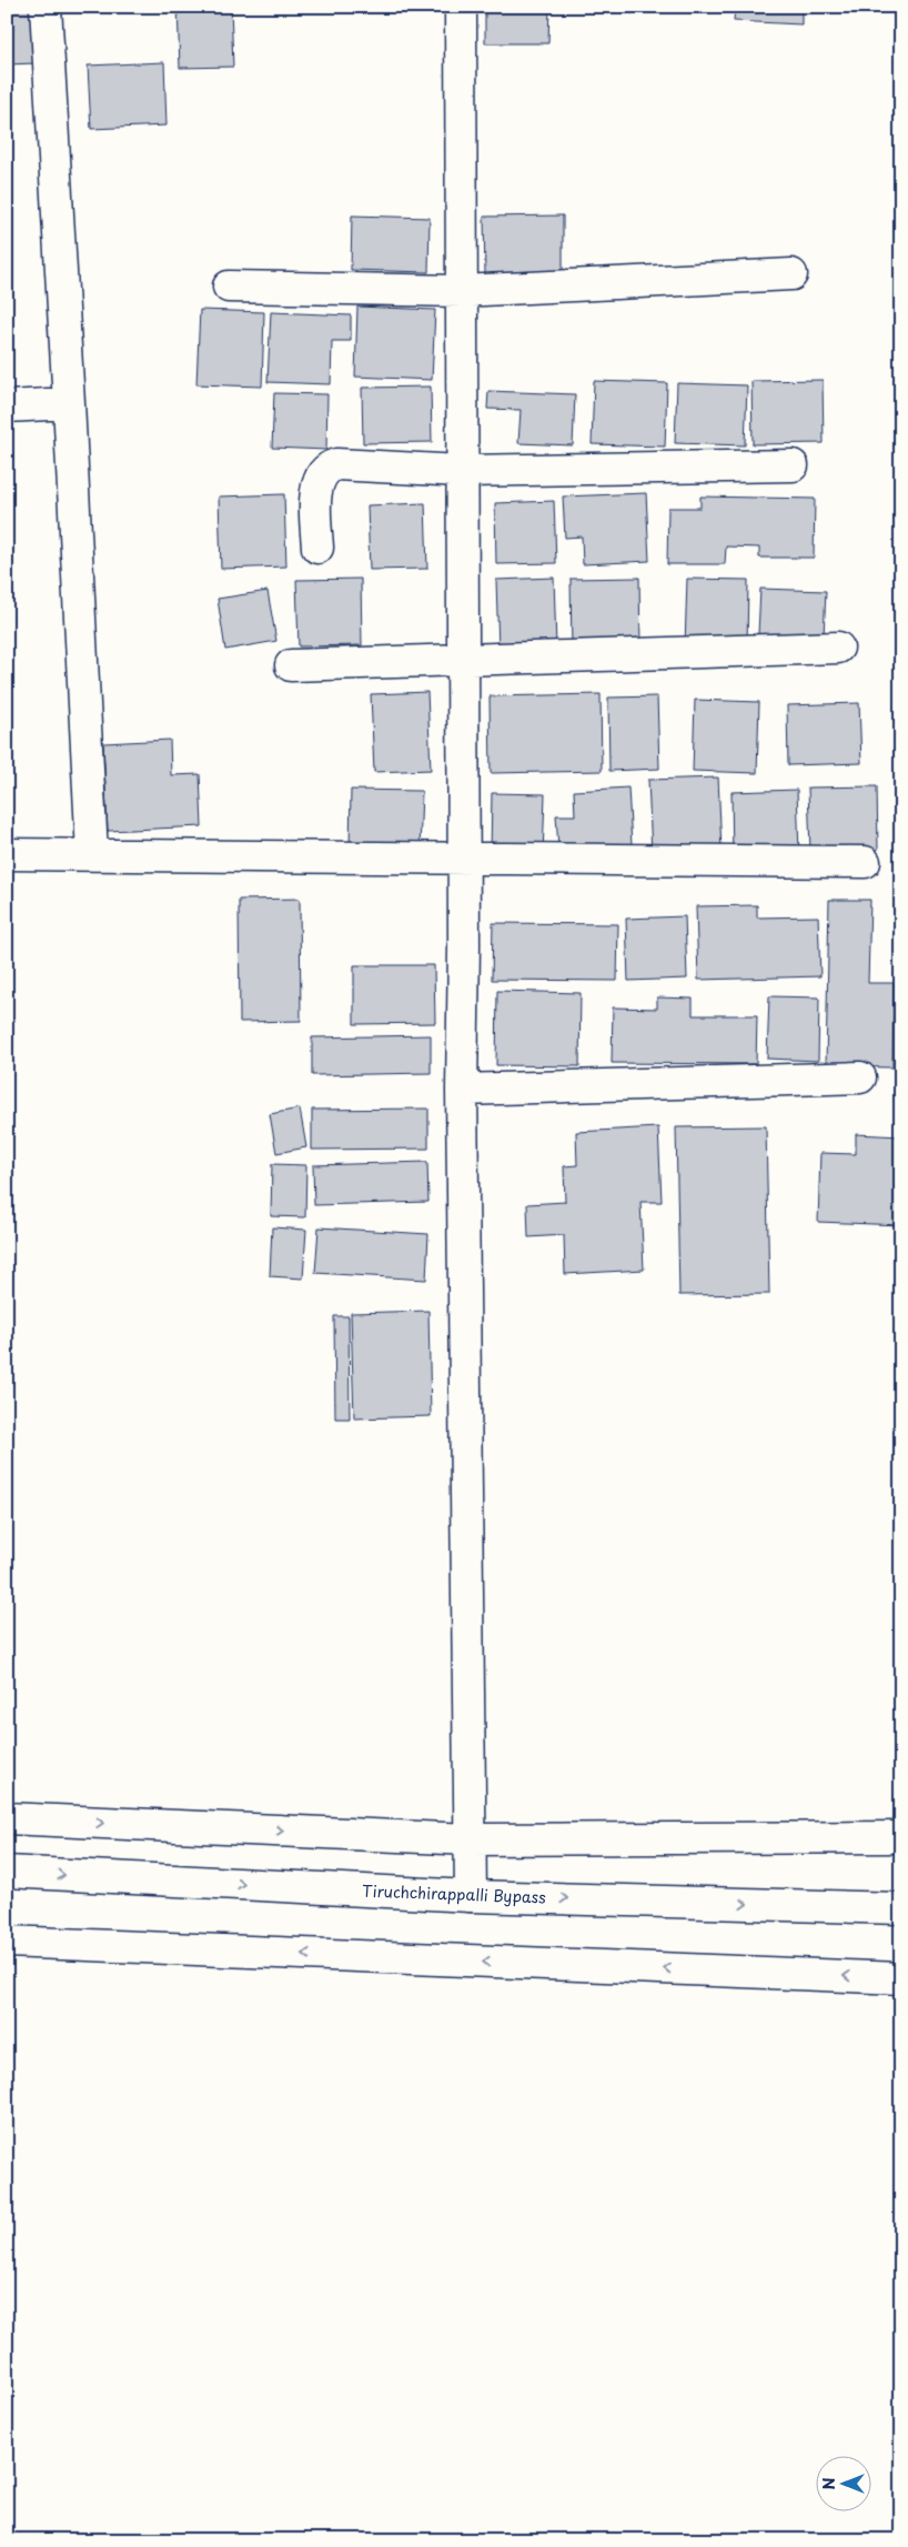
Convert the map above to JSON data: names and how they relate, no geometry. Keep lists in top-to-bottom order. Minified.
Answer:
{"streets":{"main road":["Tiruchchirappalli Bypass"]},"north":"left"}
